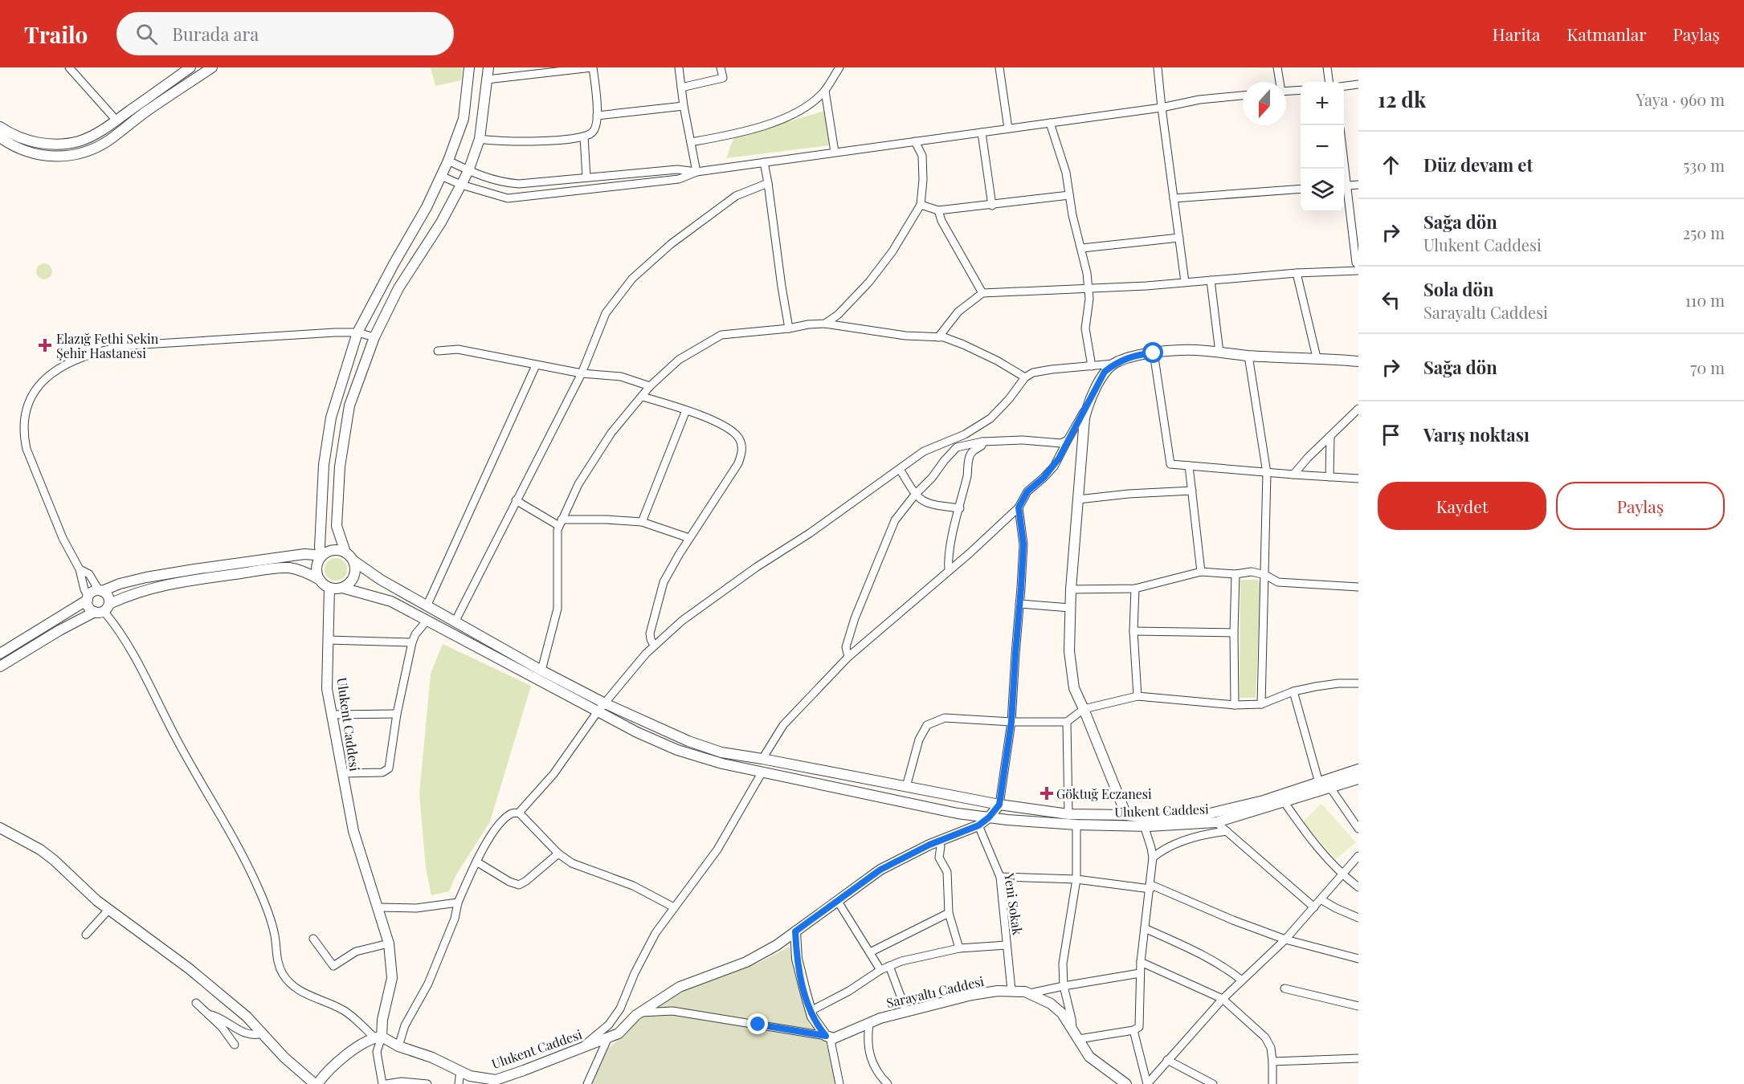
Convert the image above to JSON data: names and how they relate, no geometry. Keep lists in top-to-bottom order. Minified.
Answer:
{"streets":{"street":["Ulukent Caddesi","Yeni Sokak","Sarayaltı Caddesi"]},"crossings":[["Ulukent Caddesi","Yeni Sokak"],["Yeni Sokak","Sarayaltı Caddesi"]],"places":{"health":["Elazığ Fethi Sekin Şehir Hastanesi","Göktuğ Eczanesi"]},"north":"bottom","page":{"header":"Trailo","search":"Burada ara","nav":["Harita","Katmanlar","Paylaş"],"heading":["12 dk","Yaya · 960 m"],"map_buttons":["+","−"],"list":[["Düz devam et","530 m"],["Sağa dön","Ulukent Caddesi","250 m"],["Sola dön","Sarayaltı Caddesi","110 m"],["Sağa dön","70 m"],"Varış noktası"],"buttons":["Kaydet","Paylaş"]}}
